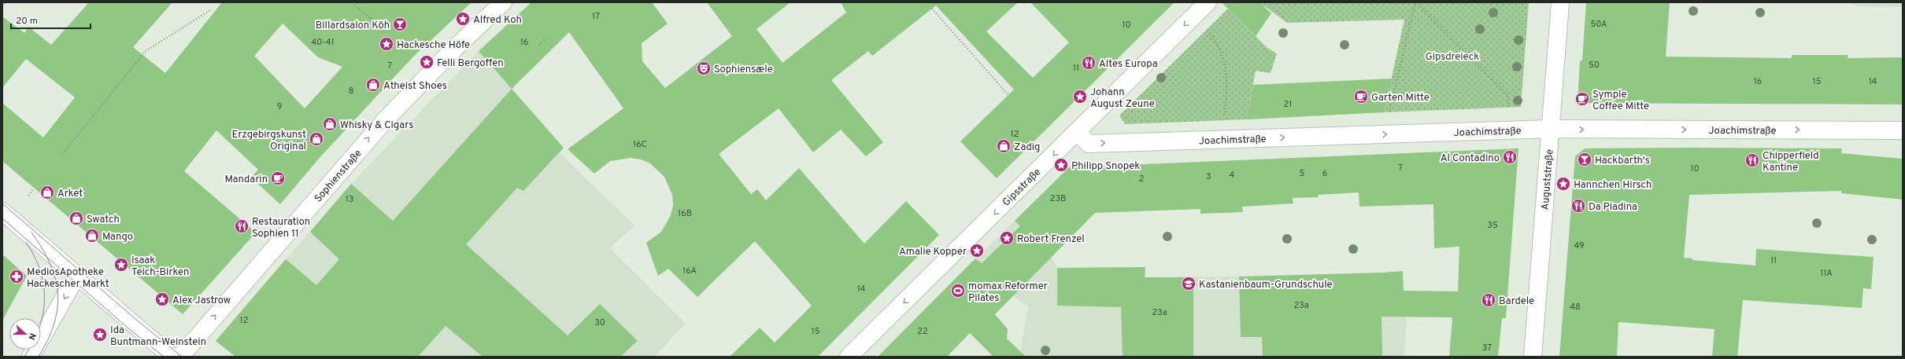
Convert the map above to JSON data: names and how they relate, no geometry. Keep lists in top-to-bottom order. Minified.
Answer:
{"streets":{"street":["Joachimstraße","Sophienstraße","Auguststraße","Gipsstraße"]},"crossings":[["Joachimstraße","Auguststraße"],["Joachimstraße","Gipsstraße"]],"one_way":["Joachimstraße","Sophienstraße","Gipsstraße"],"parks":["Gipsdreieck"],"places":{"place":["Alfred Koh","Hackesche Höfe","Felli Bergoffen","Johann August Zeune","Philipp Snopek","Hannchen Hirsch","Robert Frenzel","Amalie Kopper","Isaak Teich-Birken","Alex Jastrow","Ida Buntmann-Weinstein"],"bar":["Billardsalon Köh","Hackbarth's"],"restaurant":["Altes Europa","Al Contadino","Chipperfield Kantine","Da Piadina","Restauration Sophien 11","Bardele"],"theatre":["Sophiensæle"],"shop":["Atheist Shoes","Whisky & Cigars","Erzgebirgskunst Original","Zadig","Arket","Swatch","Mango"],"cafe":["Garten Mitte","Symple Coffee Mitte","Mandarin"],"pharmacy":["MediosApotheke Hackescher Markt"],"school or university":["Kastanienbaum-Grundschule"],"sports":["momax Reformer Pilates"]},"house_numbers":["17","50A","10","40-41","16","50","7","11","16","15","14","8","21","9","12","16C","7","10","5","6","4","3","2","23B","13","16B","35","49","11","16A","11A","14","23a","48","23a","12","30","15","22","37"],"scale_bar":"20 m","north":"right"}
